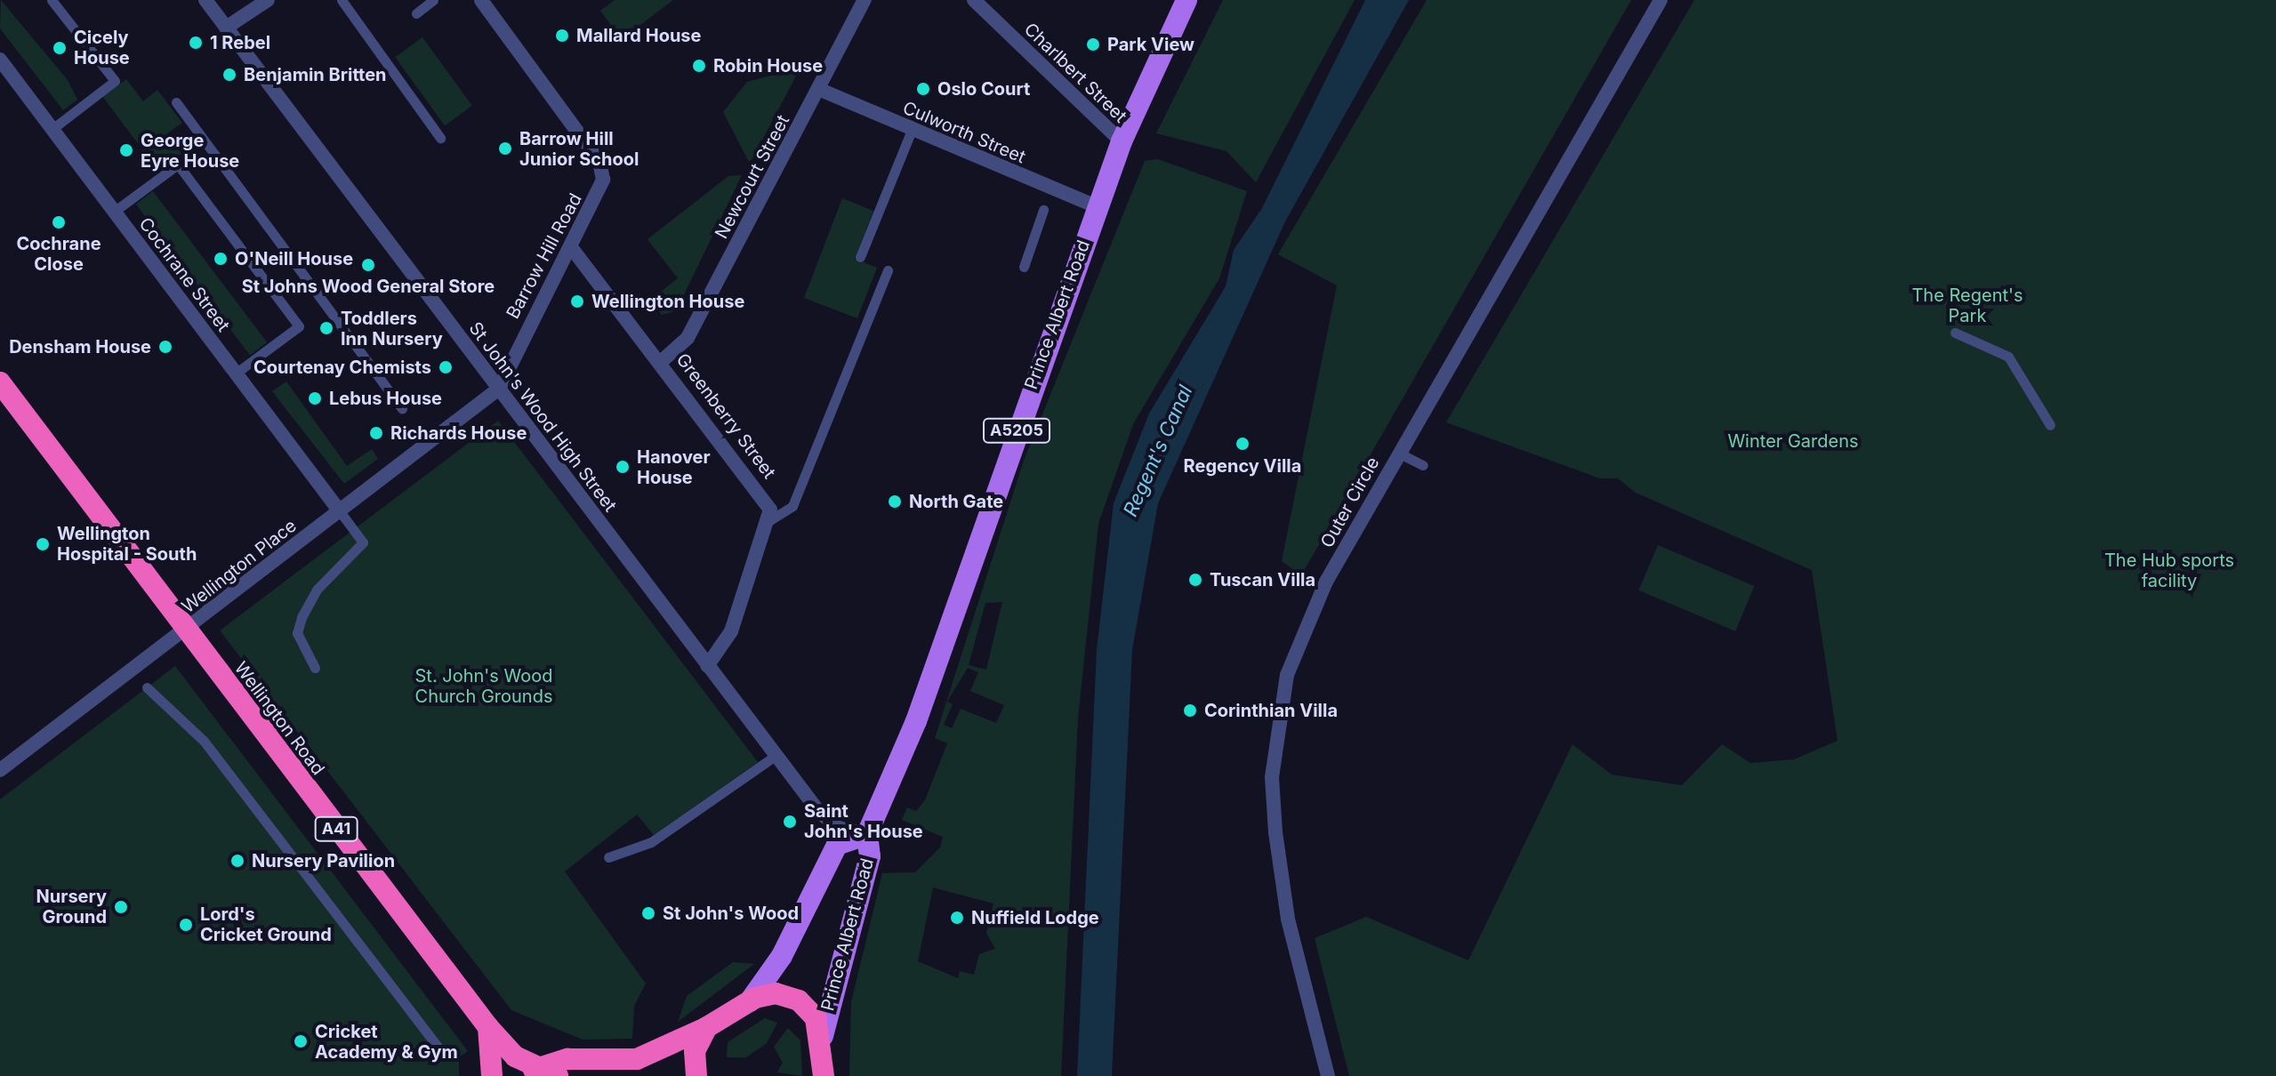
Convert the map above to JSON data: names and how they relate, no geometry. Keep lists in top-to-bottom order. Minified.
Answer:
{"streets":{"highway":["Wellington Road","A41"],"main road":["Prince Albert Road","A5205"],"street":["Charlbert Street","Culworth Street","Newcourt Street","Barrow Hill Road","Cochrane Street","Greenberry Street","St John's Wood High Street","Outer Circle","Wellington Place"]},"crossings":[["Charlbert Street","Prince Albert Road"],["Culworth Street","Newcourt Street"],["Culworth Street","Prince Albert Road"],["Newcourt Street","Greenberry Street"],["Barrow Hill Road","Greenberry Street"],["Barrow Hill Road","St John's Wood High Street"],["Barrow Hill Road","Wellington Place"],["Cochrane Street","Wellington Place"],["Prince Albert Road","St John's Wood High Street"],["Prince Albert Road","A41"],["St John's Wood High Street","Wellington Place"],["Wellington Place","Wellington Road"],["Wellington Road","A41"]],"water":["Regent's Canal"],"parks":["The Regent's Park","Winter Gardens","The Hub sports facility","St. John's Wood Church Grounds"],"places":["Mallard House","1 Rebel","Park View","Cicely House","Robin House","Benjamin Britten","Oslo Court","Barrow Hill Junior School","George Eyre House","Cochrane Close","O'Neill House","St Johns Wood General Store","Wellington House","Toddlers Inn Nursery","Densham House","Courtenay Chemists","Lebus House","Richards House","Regency Villa","Hanover House","North Gate","Wellington Hospital - South","Tuscan Villa","Corinthian Villa","Saint John's House","Nursery Pavilion","Nursery Ground","St John's Wood","Nuffield Lodge","Lord's Cricket Ground","Cricket Academy & Gym"]}
